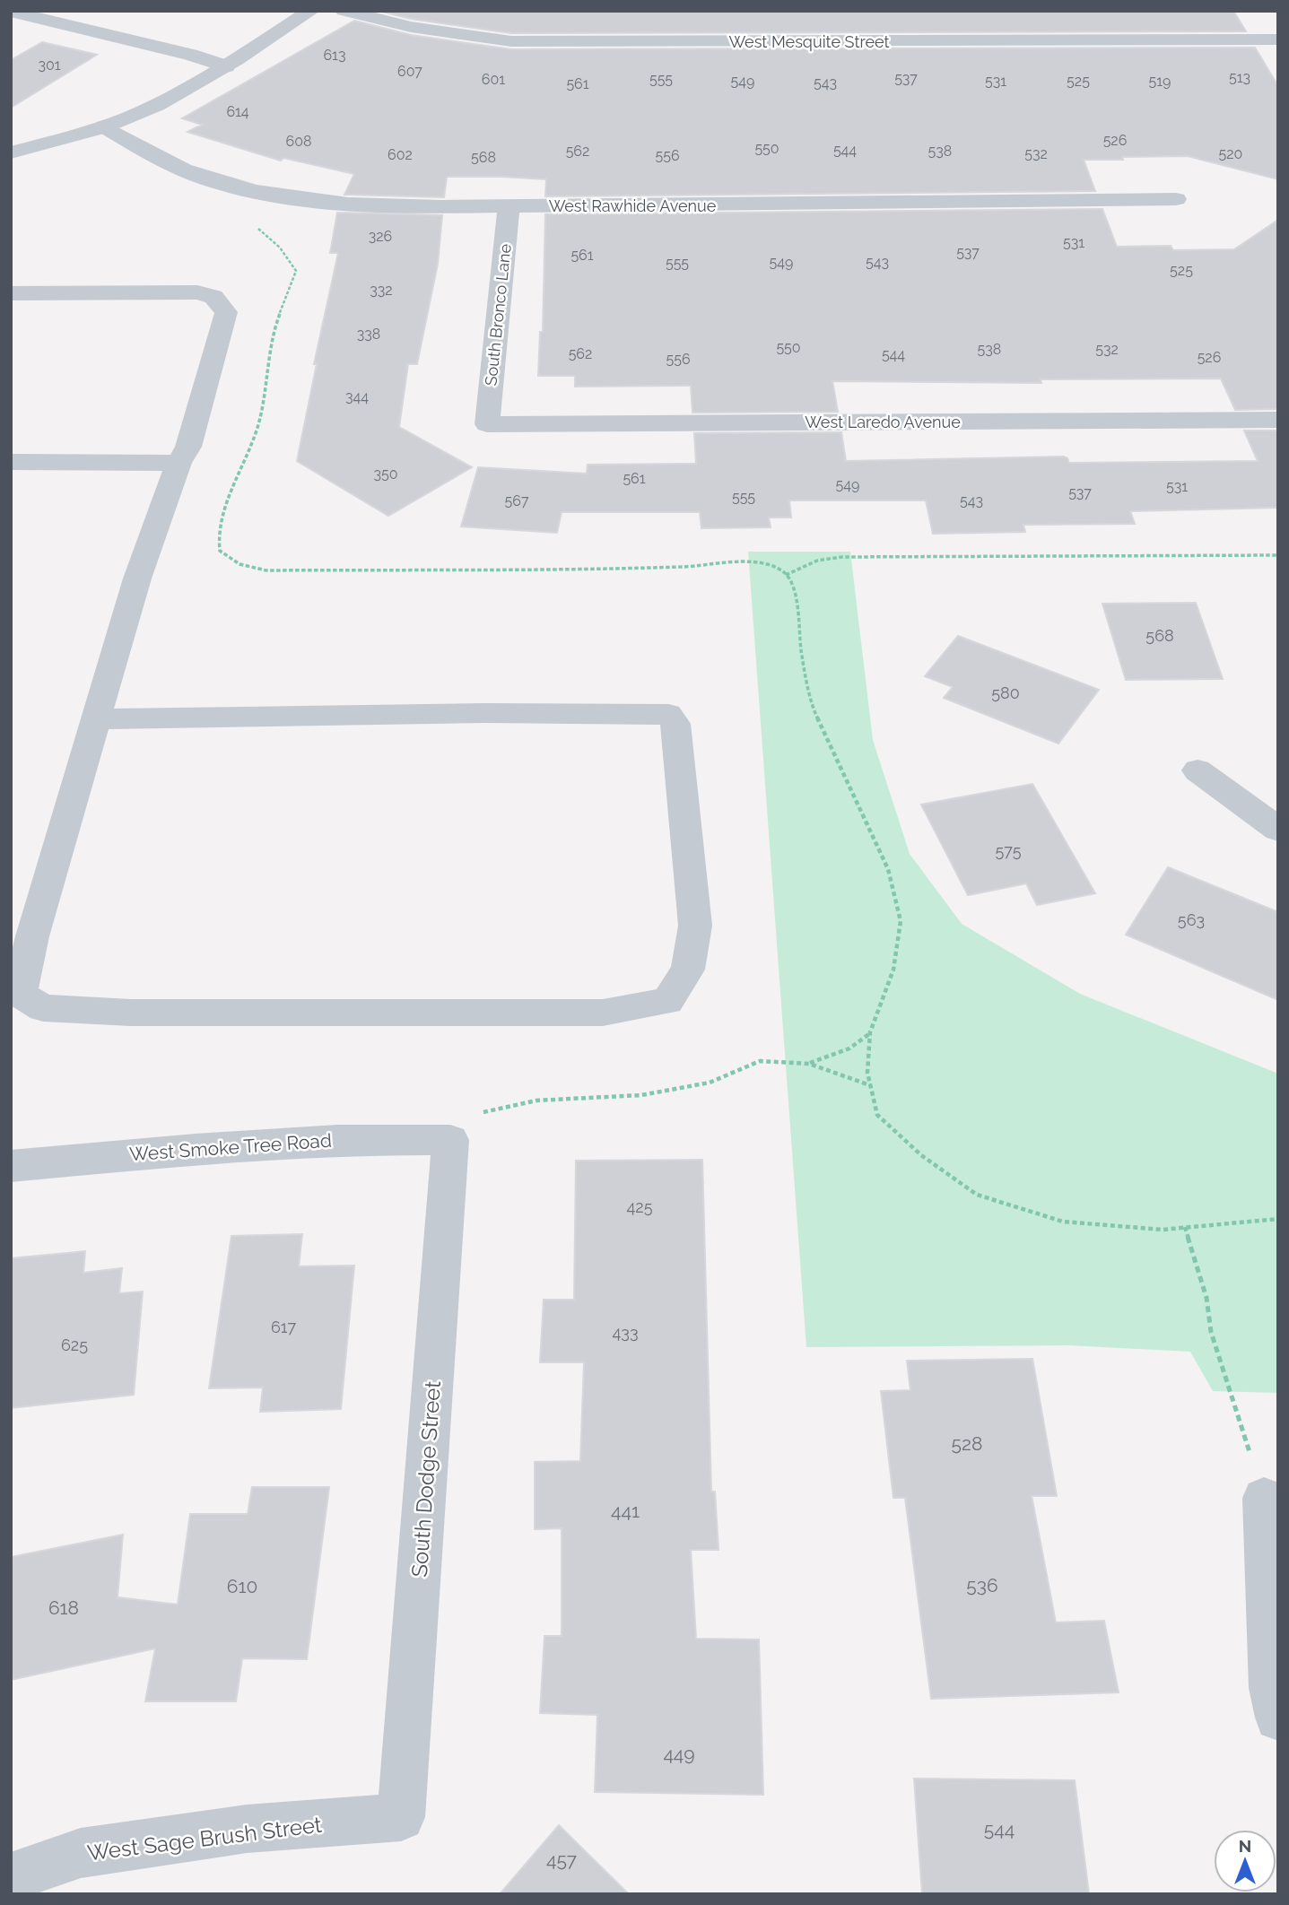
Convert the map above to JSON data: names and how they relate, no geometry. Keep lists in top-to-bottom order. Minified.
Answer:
{"streets":{"street":["West Mesquite Street","West Rawhide Avenue","South Bronco Lane","West Laredo Avenue","West Smoke Tree Road","South Dodge Street","West Sage Brush Street"]},"crossings":[["West Rawhide Avenue","South Bronco Lane"],["South Bronco Lane","West Laredo Avenue"],["West Smoke Tree Road","South Dodge Street"],["South Dodge Street","West Sage Brush Street"]],"house_numbers":["613","301","607","513","537","601","555","549","531","525","519","543","561","614","526","608","550","544","562","538","532","520","602","556","568","326","531","537","561","549","543","555","525","332","338","550","538","532","562","544","526","556","344","350","561","549","531","537","555","567","543","568","580","575","563","425","617","433","625","528","441","536","610","618","449","544","457"],"north":"top"}
